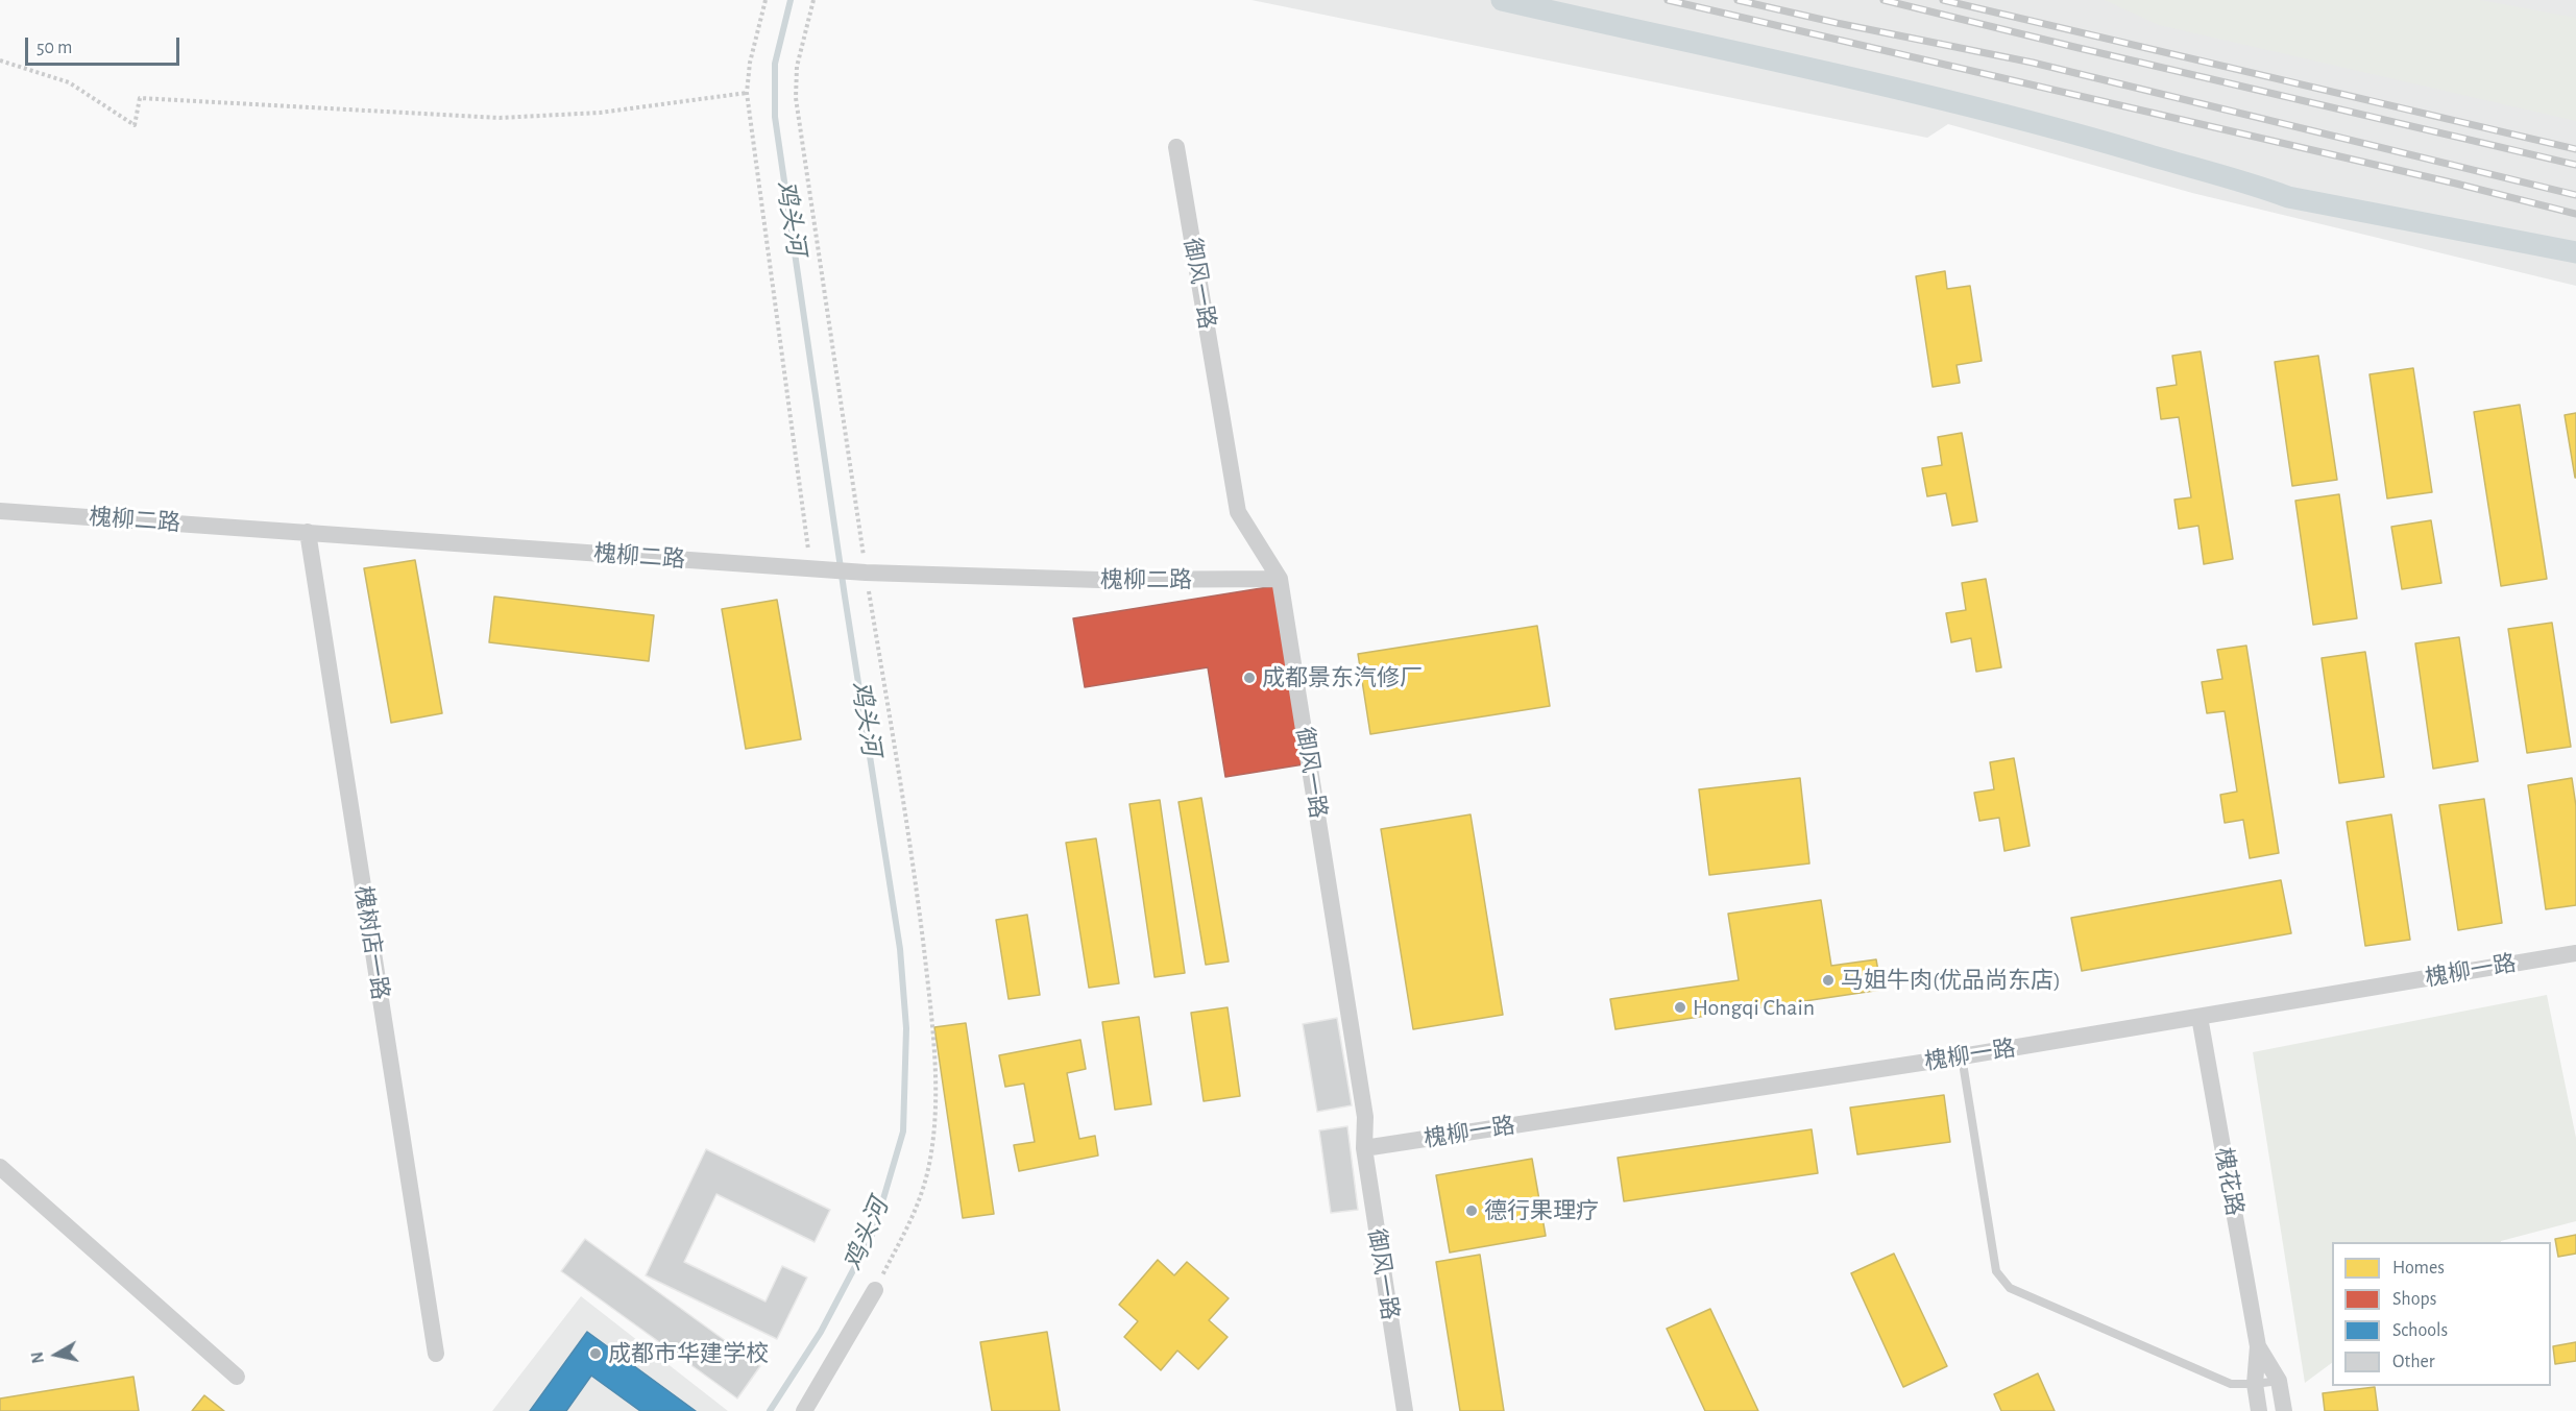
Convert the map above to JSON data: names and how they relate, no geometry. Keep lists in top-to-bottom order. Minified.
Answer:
{"streets":{"street":["御风一路","槐柳二路","槐树店一路","槐柳一路","槐花路"]},"crossings":[["御风一路","槐柳二路"],["御风一路","槐柳一路"],["槐柳二路","槐树店一路"],["槐柳一路","槐花路"]],"water":["鸡头河"],"places":["成都景东汽修厂","马姐牛肉(优品尚东店)","Hongqi Chain","德行果理疗","成都市华建学校"],"legend":["Homes","Shops","Schools","Other"],"scale_bar":"50 m","north":"left"}
